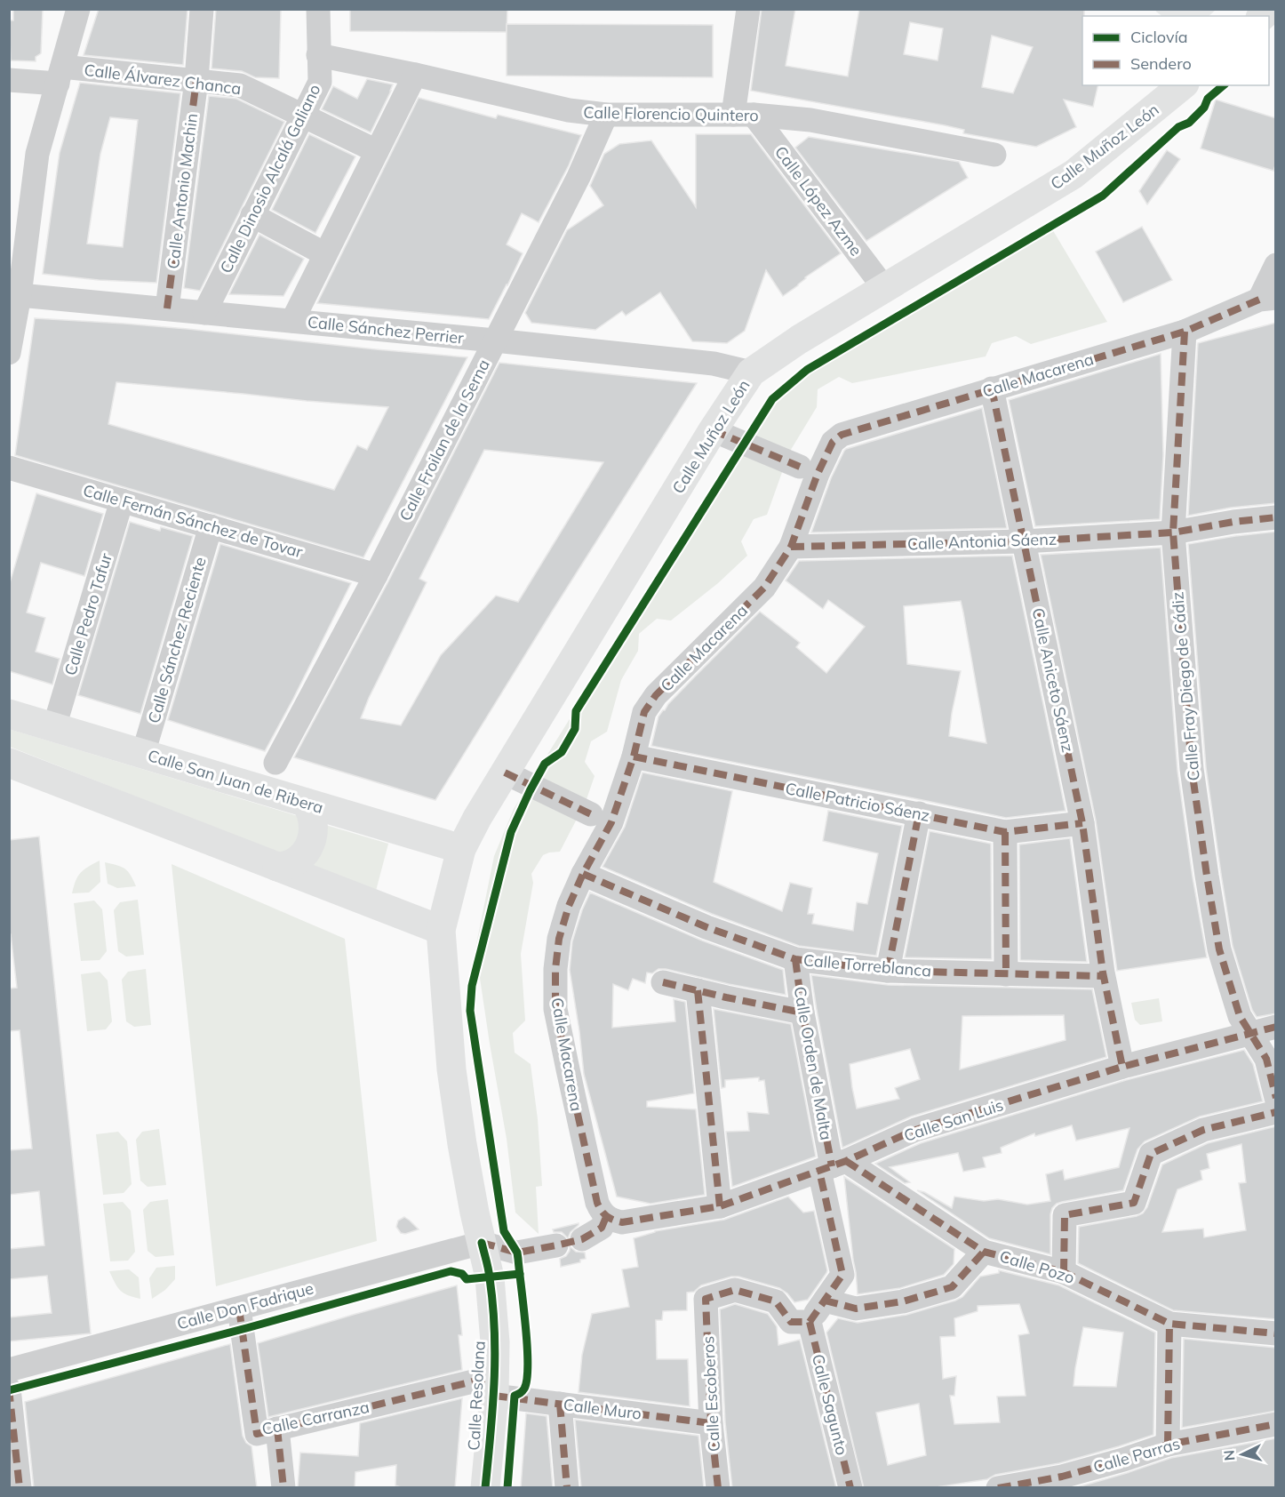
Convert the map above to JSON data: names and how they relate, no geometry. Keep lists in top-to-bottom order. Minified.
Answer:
{"streets":{"main road":["Calle Muñoz León","Calle San Juan de Ribera","Calle Resolana"],"street":["Calle Álvarez Chanca","Calle Florencio Quintero","Calle Dinosio Alcalá Galiano","Calle Antonio Machin","Calle López Azme","Calle Sánchez Perrier","Calle Macarena","Calle Froilan de la Serna","Calle Fernán Sánchez de Tovar","Calle Antonia Sáenz","Calle Pedro Tafur","Calle Sánchez Reciente","Calle Aniceto Sáenz","Calle Fray Diego de Cádiz","Calle Patricio Sáenz","Calle Torreblanca","Calle Orden de Malta","Calle San Luis","Calle Pozo","Calle Don Fadrique","Calle Escoberos","Calle Sagunto","Calle Muro","Calle Carranza","Calle Parras"]},"crossings":[["Calle Álvarez Chanca","Calle Dinosio Alcalá Galiano"],["Calle Álvarez Chanca","Calle Antonio Machin"],["Calle Florencio Quintero","Calle Dinosio Alcalá Galiano"],["Calle Florencio Quintero","Calle López Azme"],["Calle Florencio Quintero","Calle Froilan de la Serna"],["Calle Muñoz León","Calle López Azme"],["Calle Muñoz León","Calle Sánchez Perrier"],["Calle Muñoz León","Calle San Juan de Ribera"],["Calle Muñoz León","Calle Resolana"],["Calle Dinosio Alcalá Galiano","Calle Sánchez Perrier"],["Calle Antonio Machin","Calle Sánchez Perrier"],["Calle Sánchez Perrier","Calle Froilan de la Serna"],["Calle Macarena","Calle Antonia Sáenz"],["Calle Macarena","Calle Aniceto Sáenz"],["Calle Macarena","Calle Fray Diego de Cádiz"],["Calle Macarena","Calle Patricio Sáenz"],["Calle Macarena","Calle Torreblanca"],["Calle Macarena","Calle San Luis"],["Calle Froilan de la Serna","Calle Fernán Sánchez de Tovar"],["Calle Fernán Sánchez de Tovar","Calle Pedro Tafur"],["Calle Fernán Sánchez de Tovar","Calle Sánchez Reciente"],["Calle Antonia Sáenz","Calle Aniceto Sáenz"],["Calle Antonia Sáenz","Calle Fray Diego de Cádiz"],["Calle Pedro Tafur","Calle San Juan de Ribera"],["Calle Sánchez Reciente","Calle San Juan de Ribera"],["Calle Aniceto Sáenz","Calle Patricio Sáenz"],["Calle Aniceto Sáenz","Calle Torreblanca"],["Calle Aniceto Sáenz","Calle San Luis"],["Calle Fray Diego de Cádiz","Calle San Luis"],["Calle Torreblanca","Calle Orden de Malta"],["Calle Orden de Malta","Calle San Luis"],["Calle Orden de Malta","Calle Pozo"],["Calle Orden de Malta","Calle Escoberos"],["Calle Orden de Malta","Calle Sagunto"],["Calle San Luis","Calle Pozo"],["Calle Don Fadrique","Calle Resolana"],["Calle Don Fadrique","Calle Carranza"],["Calle Escoberos","Calle Sagunto"],["Calle Escoberos","Calle Muro"],["Calle Resolana","Calle Muro"],["Calle Resolana","Calle Carranza"],["Calle Muro","Calle Carranza"]],"legend":["Ciclovía","Sendero"],"north":"left"}
